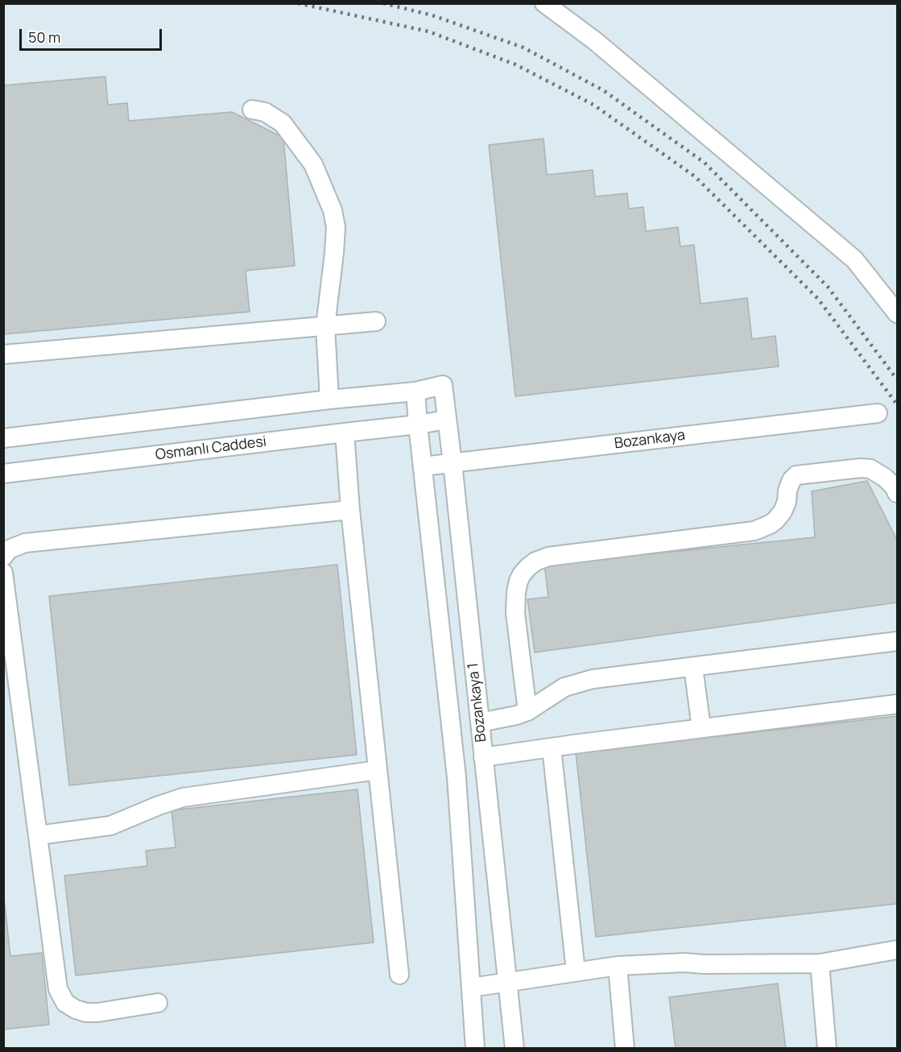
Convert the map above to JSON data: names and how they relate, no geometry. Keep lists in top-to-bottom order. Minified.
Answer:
{"streets":{"street":["Bozankaya","Osmanlı Caddesi","Bozankaya 1"]},"crossings":[["Bozankaya","Bozankaya 1"],["Osmanlı Caddesi","Bozankaya 1"]],"scale_bar":"50 m"}
